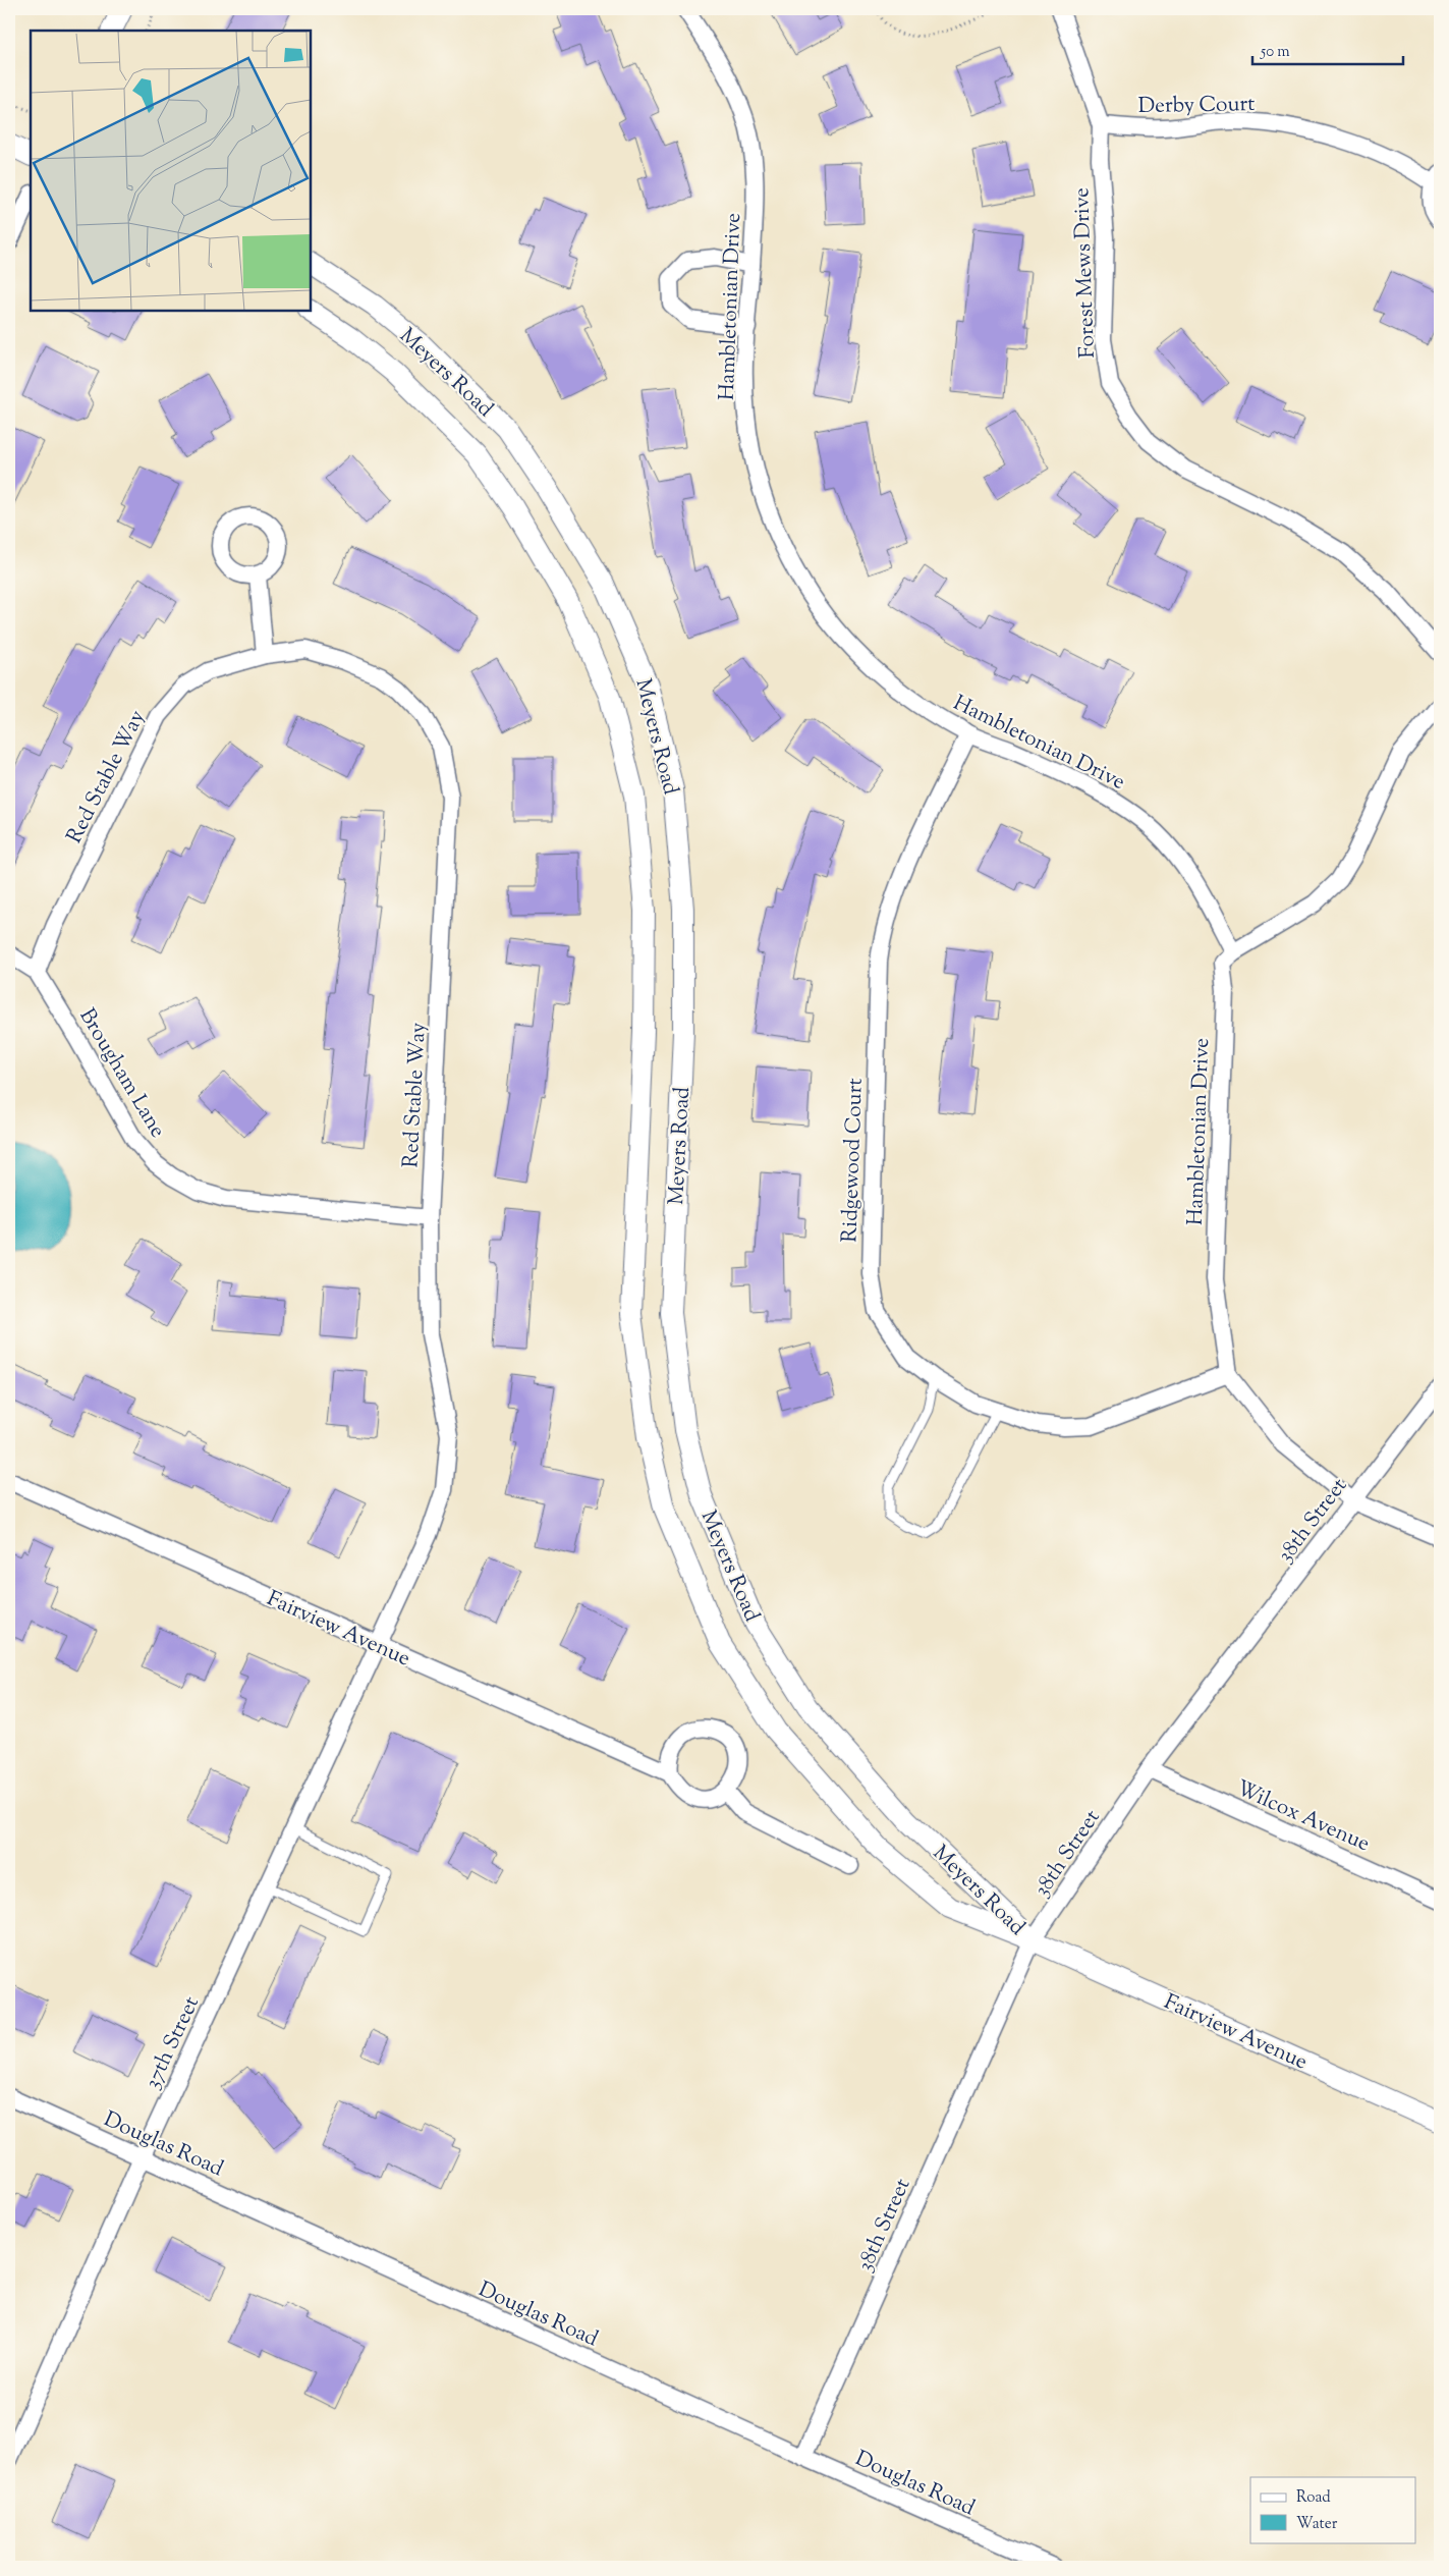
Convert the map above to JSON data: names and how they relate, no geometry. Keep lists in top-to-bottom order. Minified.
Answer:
{"streets":{"street":["Derby Court","Forest Mews Drive","Hambletonian Drive","Meyers Road","Red Stable Way","Brougham Lane","Ridgewood Court","38th Street","Fairview Avenue","Wilcox Avenue","37th Street","Douglas Road"]},"crossings":[["Derby Court","Forest Mews Drive"],["Hambletonian Drive","Ridgewood Court"],["Hambletonian Drive","38th Street"],["Meyers Road","38th Street"],["Meyers Road","Fairview Avenue"],["Red Stable Way","Brougham Lane"],["Red Stable Way","Fairview Avenue"],["Red Stable Way","37th Street"],["38th Street","Fairview Avenue"],["38th Street","Wilcox Avenue"],["38th Street","Douglas Road"],["Fairview Avenue","37th Street"],["37th Street","Douglas Road"]],"legend":["Road","Water"],"scale_bar":"50 m"}
